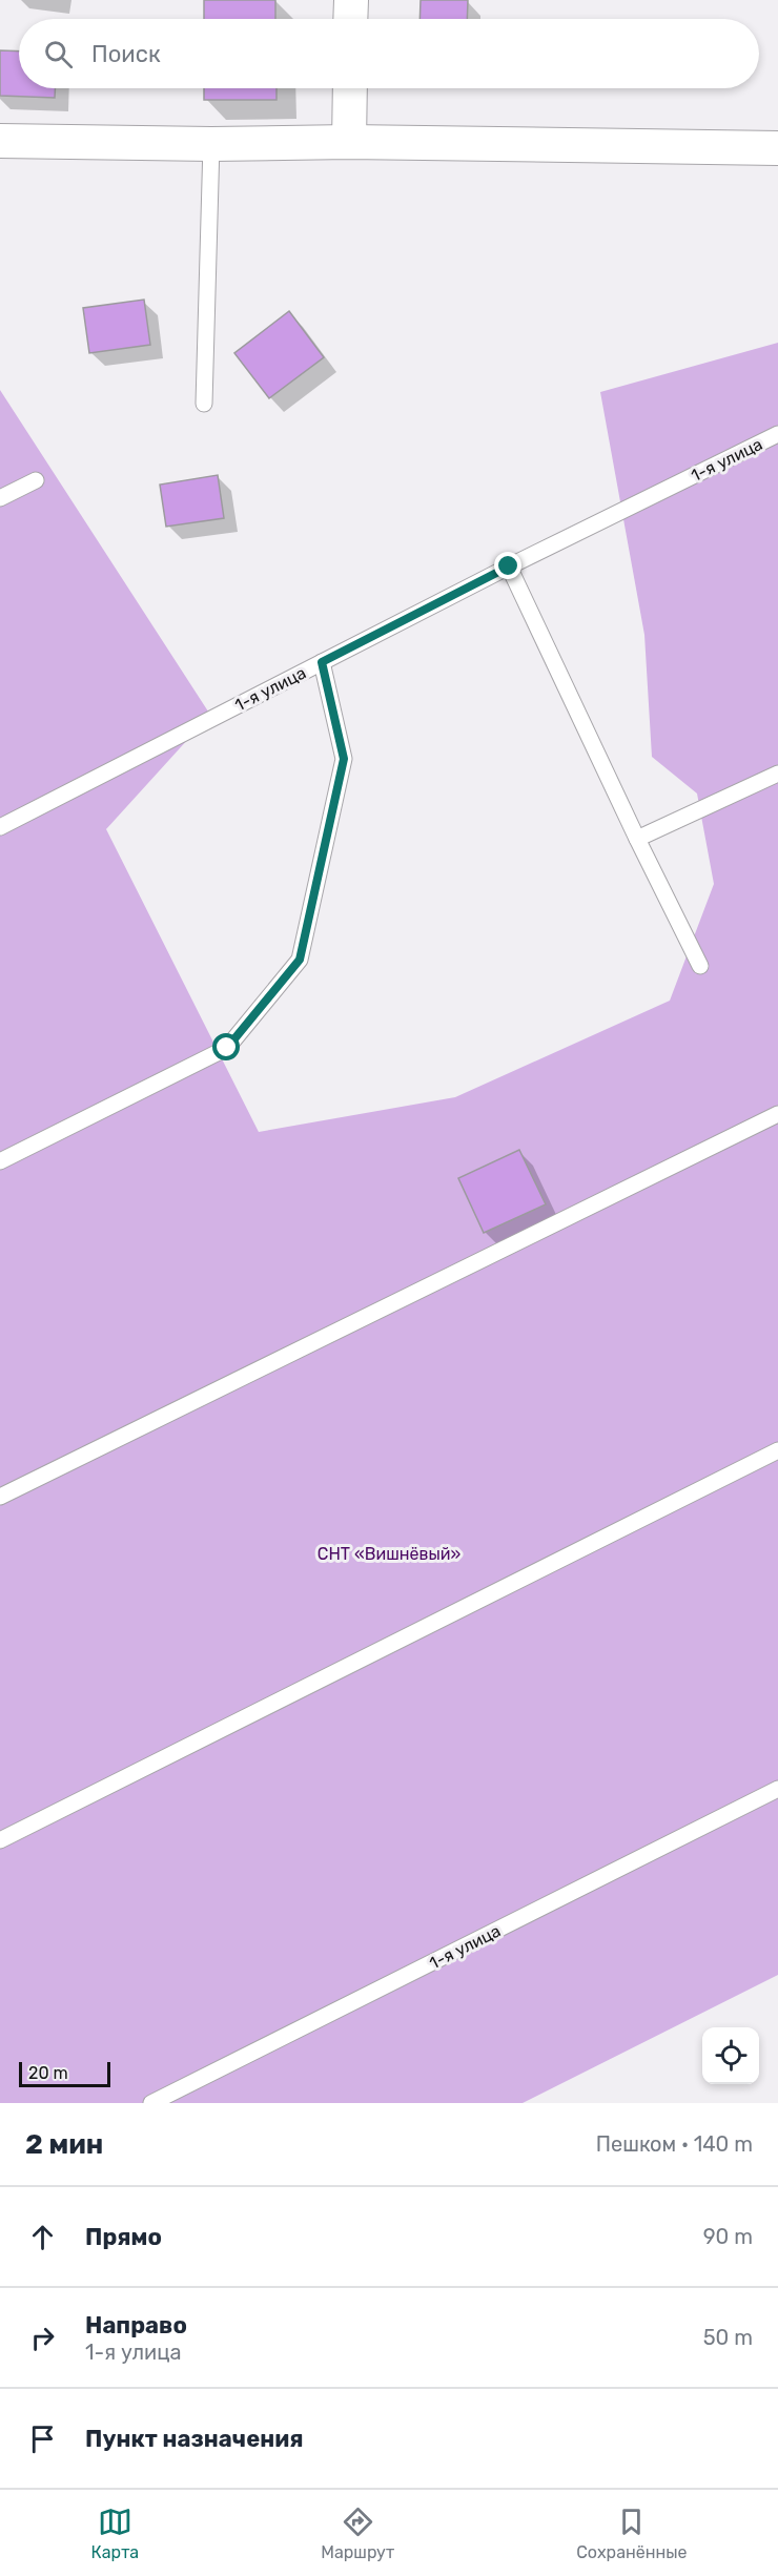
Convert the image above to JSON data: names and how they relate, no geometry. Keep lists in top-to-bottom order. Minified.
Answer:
{"streets":{"lane":["1-я улица"]},"parks":["СНТ «Вишнёвый»"],"scale_bar":"20 m","page":{"search":"Поиск","scale":"20 m","heading":["2 мин","Пешком · 140 m"],"list":[["Прямо","90 m"],["Направо","1-я улица","50 m"],"Пункт назначения"],"nav":["Карта","Маршрут","Сохранённые"]}}
